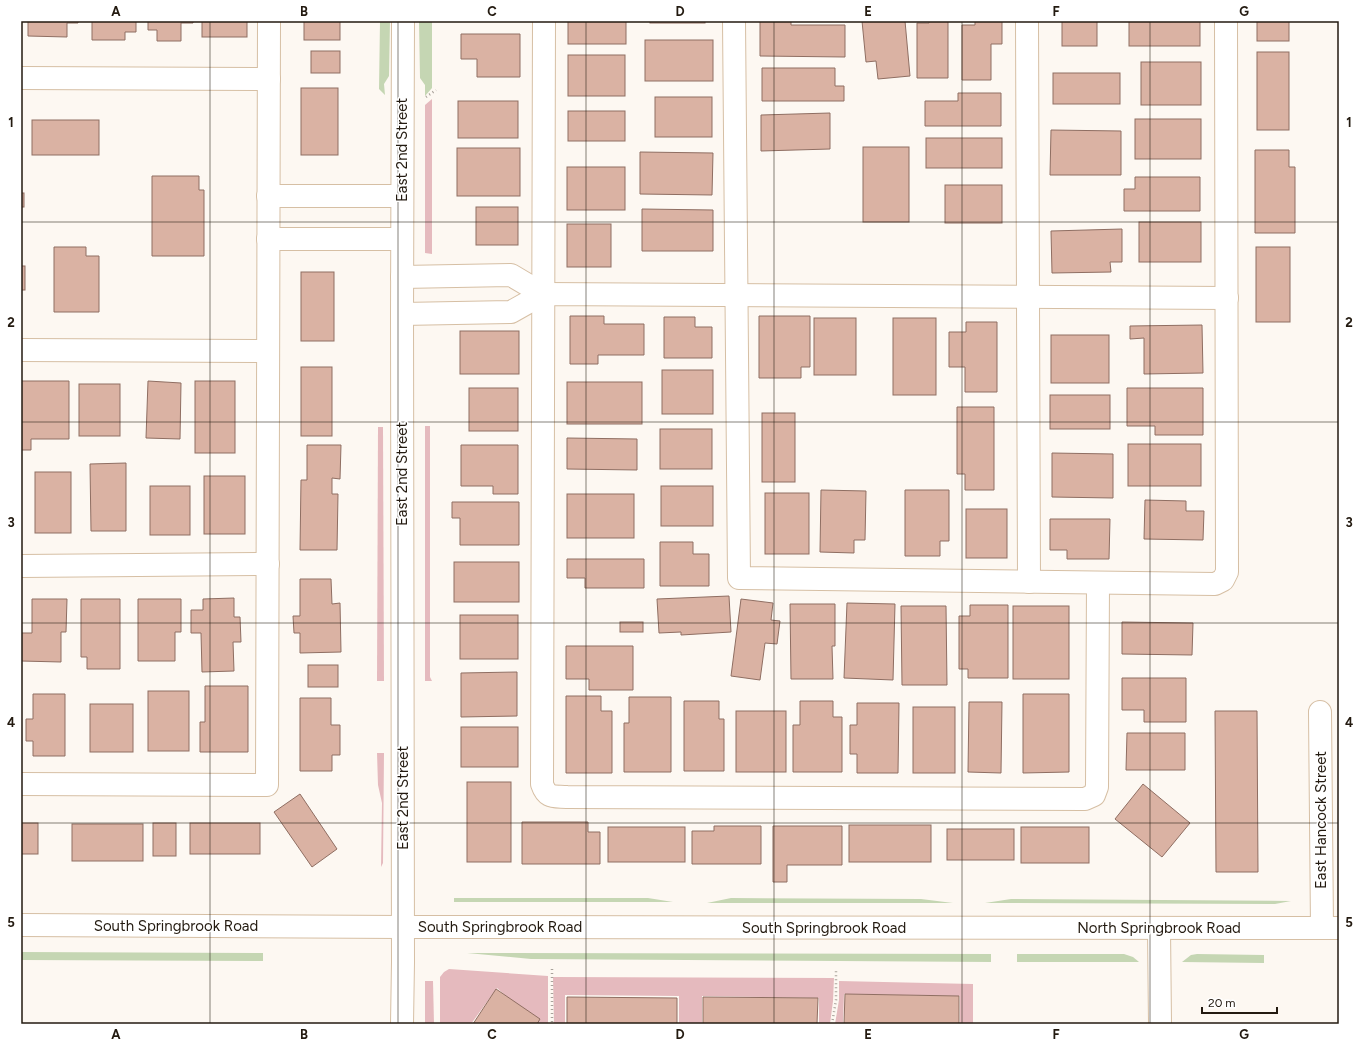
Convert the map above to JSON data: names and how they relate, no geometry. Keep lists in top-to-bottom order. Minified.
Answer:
{"streets":{"main road":["East 2nd Street","East Hancock Street","South Springbrook Road","North Springbrook Road"]},"crossings":[["East 2nd Street","South Springbrook Road"],["East Hancock Street","North Springbrook Road"],["South Springbrook Road","North Springbrook Road"]],"scale_bar":"20 m","grid":{"columns":["A","B","C","D","E","F","G"],"rows":["1","2","3","4","5"]}}
